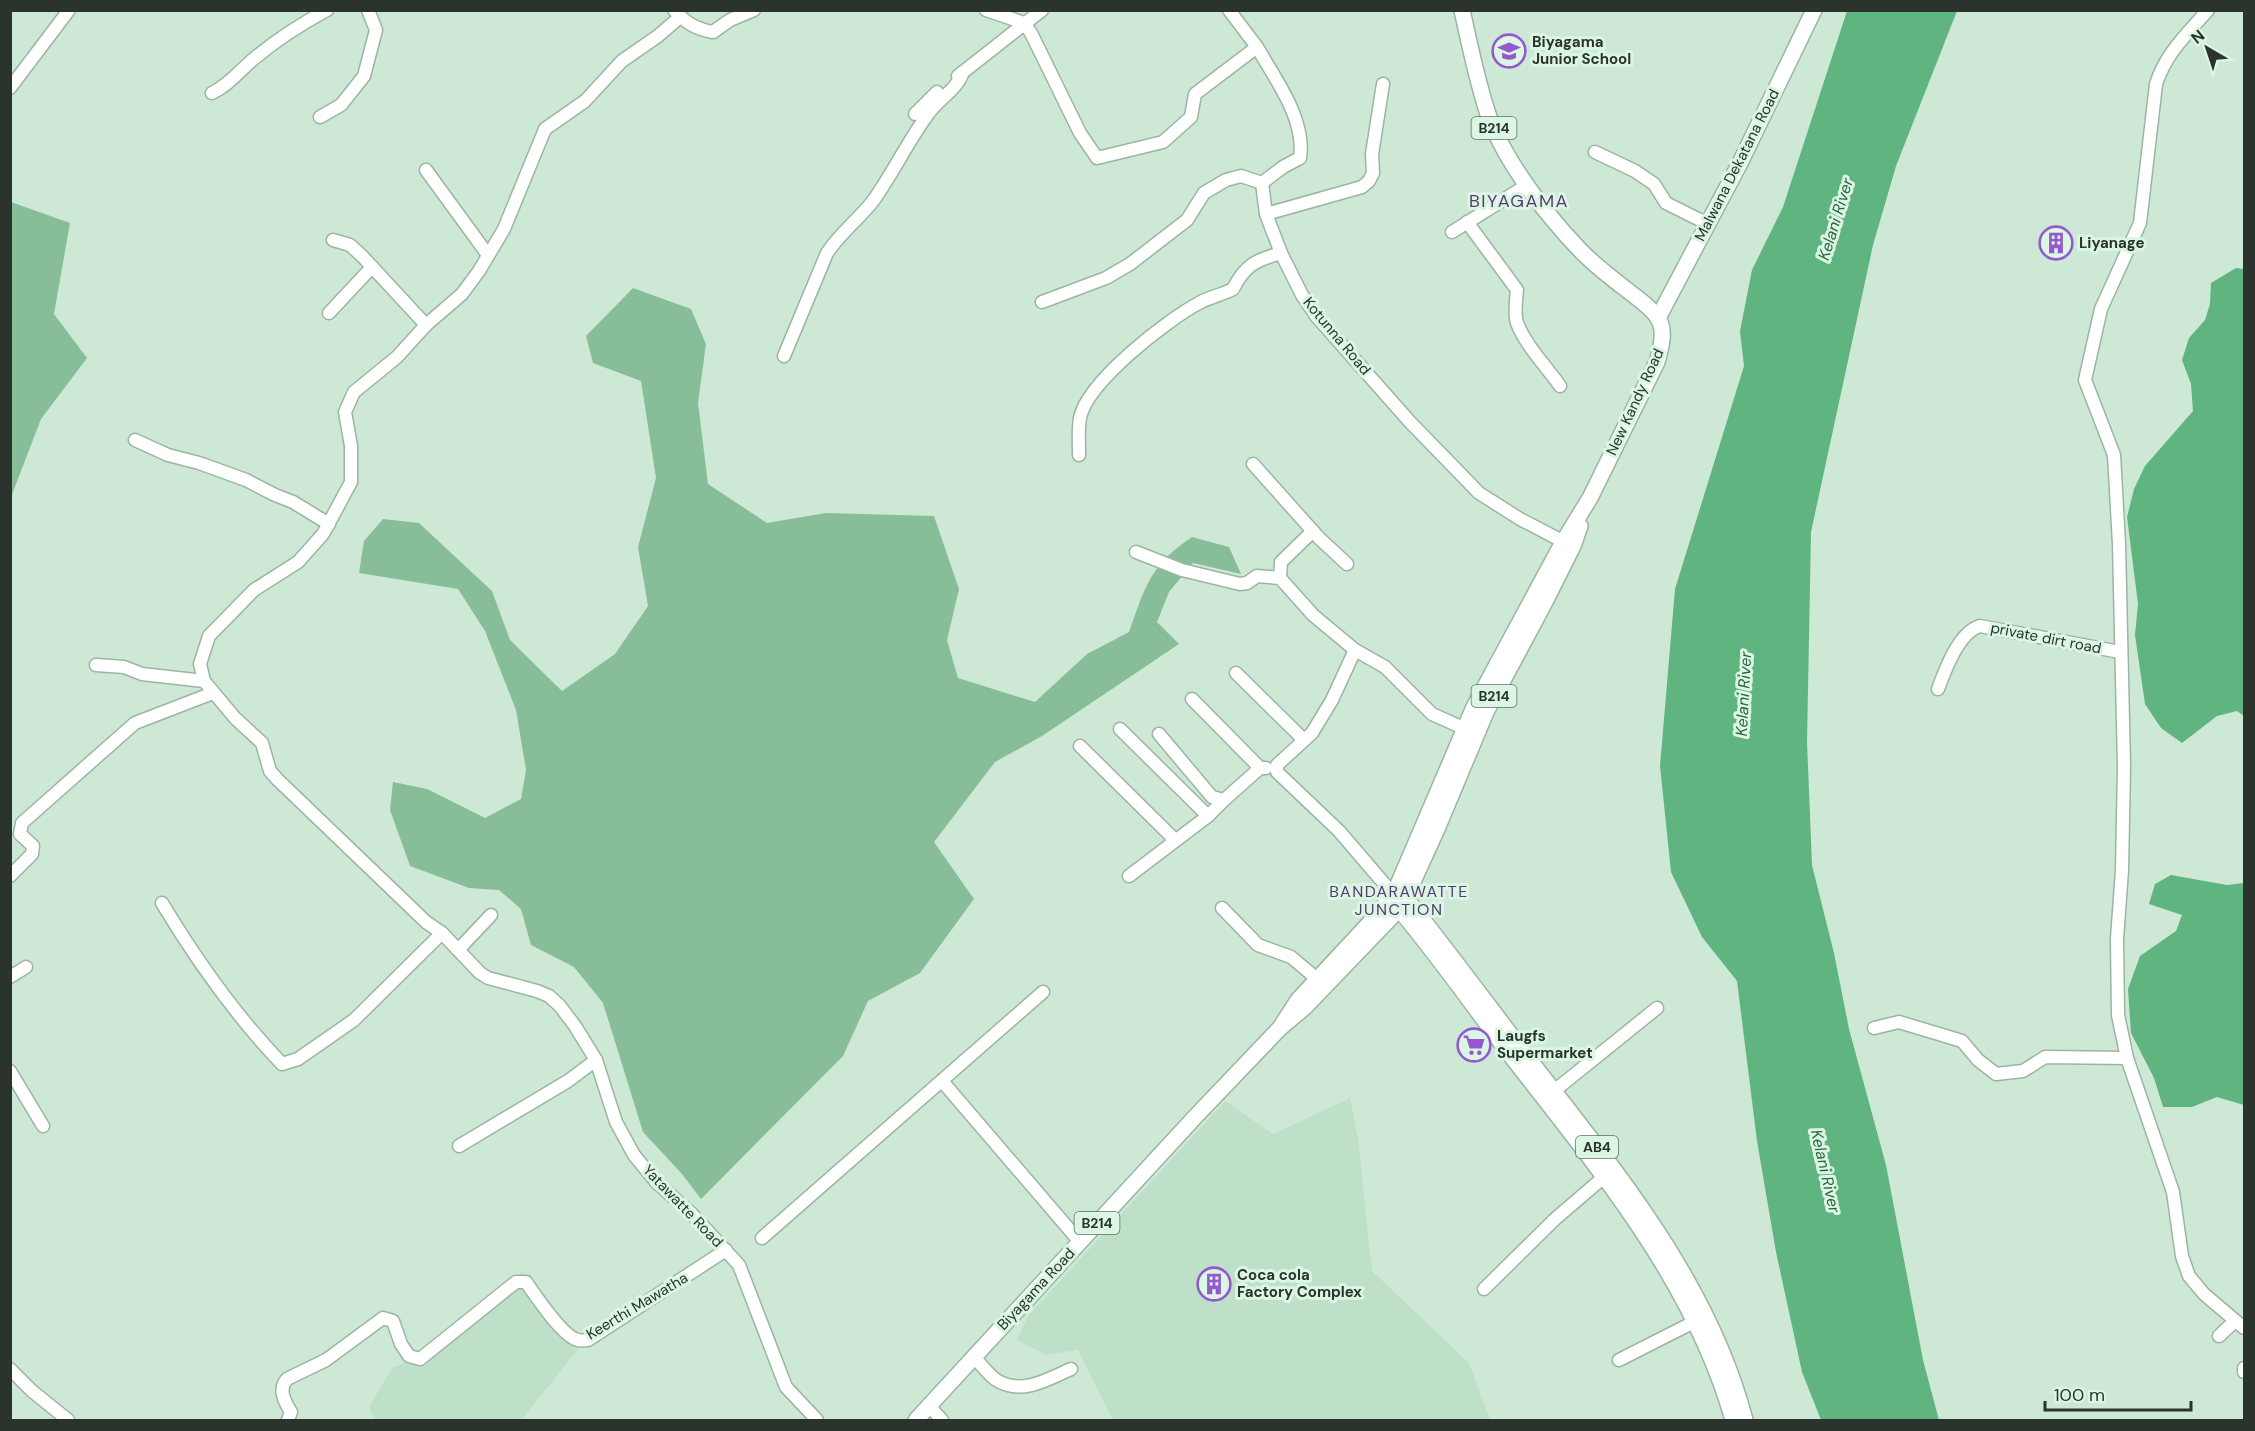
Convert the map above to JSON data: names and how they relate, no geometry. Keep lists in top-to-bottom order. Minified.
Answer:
{"streets":{"main road":["B214","Malwana Dekatana Road","New Kandy Road","AB4","Biyagama Road"],"street":["Kotunna Road","private dirt road","Yatawatte Road","Keerthi Mawatha"]},"crossings":[["B214","Malwana Dekatana Road"],["B214","New Kandy Road"],["Malwana Dekatana Road","New Kandy Road"],["Kotunna Road","New Kandy Road"],["New Kandy Road","AB4"],["New Kandy Road","Biyagama Road"],["AB4","Biyagama Road"],["Yatawatte Road","Keerthi Mawatha"]],"districts":["BIYAGAMA","BANDARAWATTE JUNCTION"],"water":["Kelani River"],"places":{"school or university":["Biyagama Junior School"],"building":["Liyanage","Coca cola Factory Complex"],"supermarket":["Laugfs Supermarket"]},"scale_bar":"100 m","north":"top left"}
